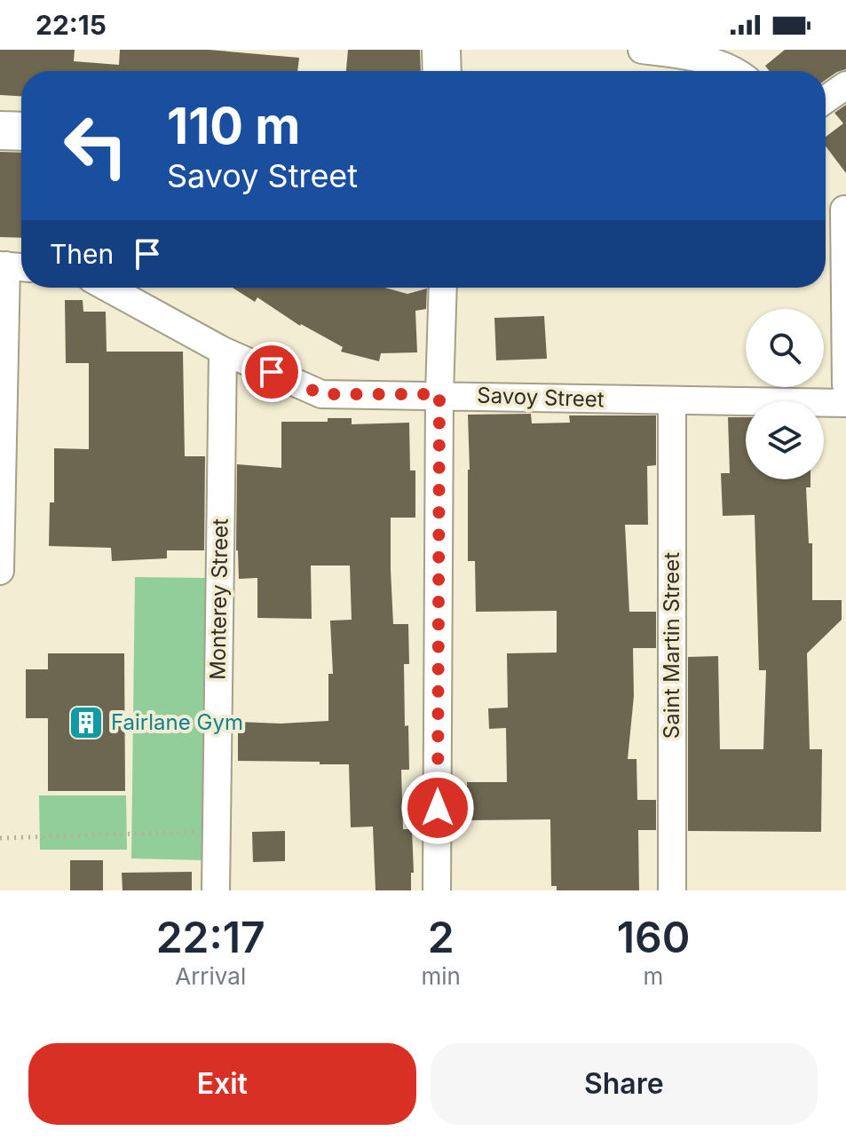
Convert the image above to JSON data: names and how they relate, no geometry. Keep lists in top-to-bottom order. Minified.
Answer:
{"streets":{"street":["Savoy Street","Monterey Street","Saint Martin Street"]},"crossings":[["Savoy Street","Monterey Street"],["Savoy Street","Saint Martin Street"]],"places":{"building":["Fairlane Gym"]},"page":{"status":"22:15","turn":["110 m","Savoy Street"],"then":"Then","eta":["22:17","Arrival","2","min","160","m"],"buttons":["Exit","Share"]}}
